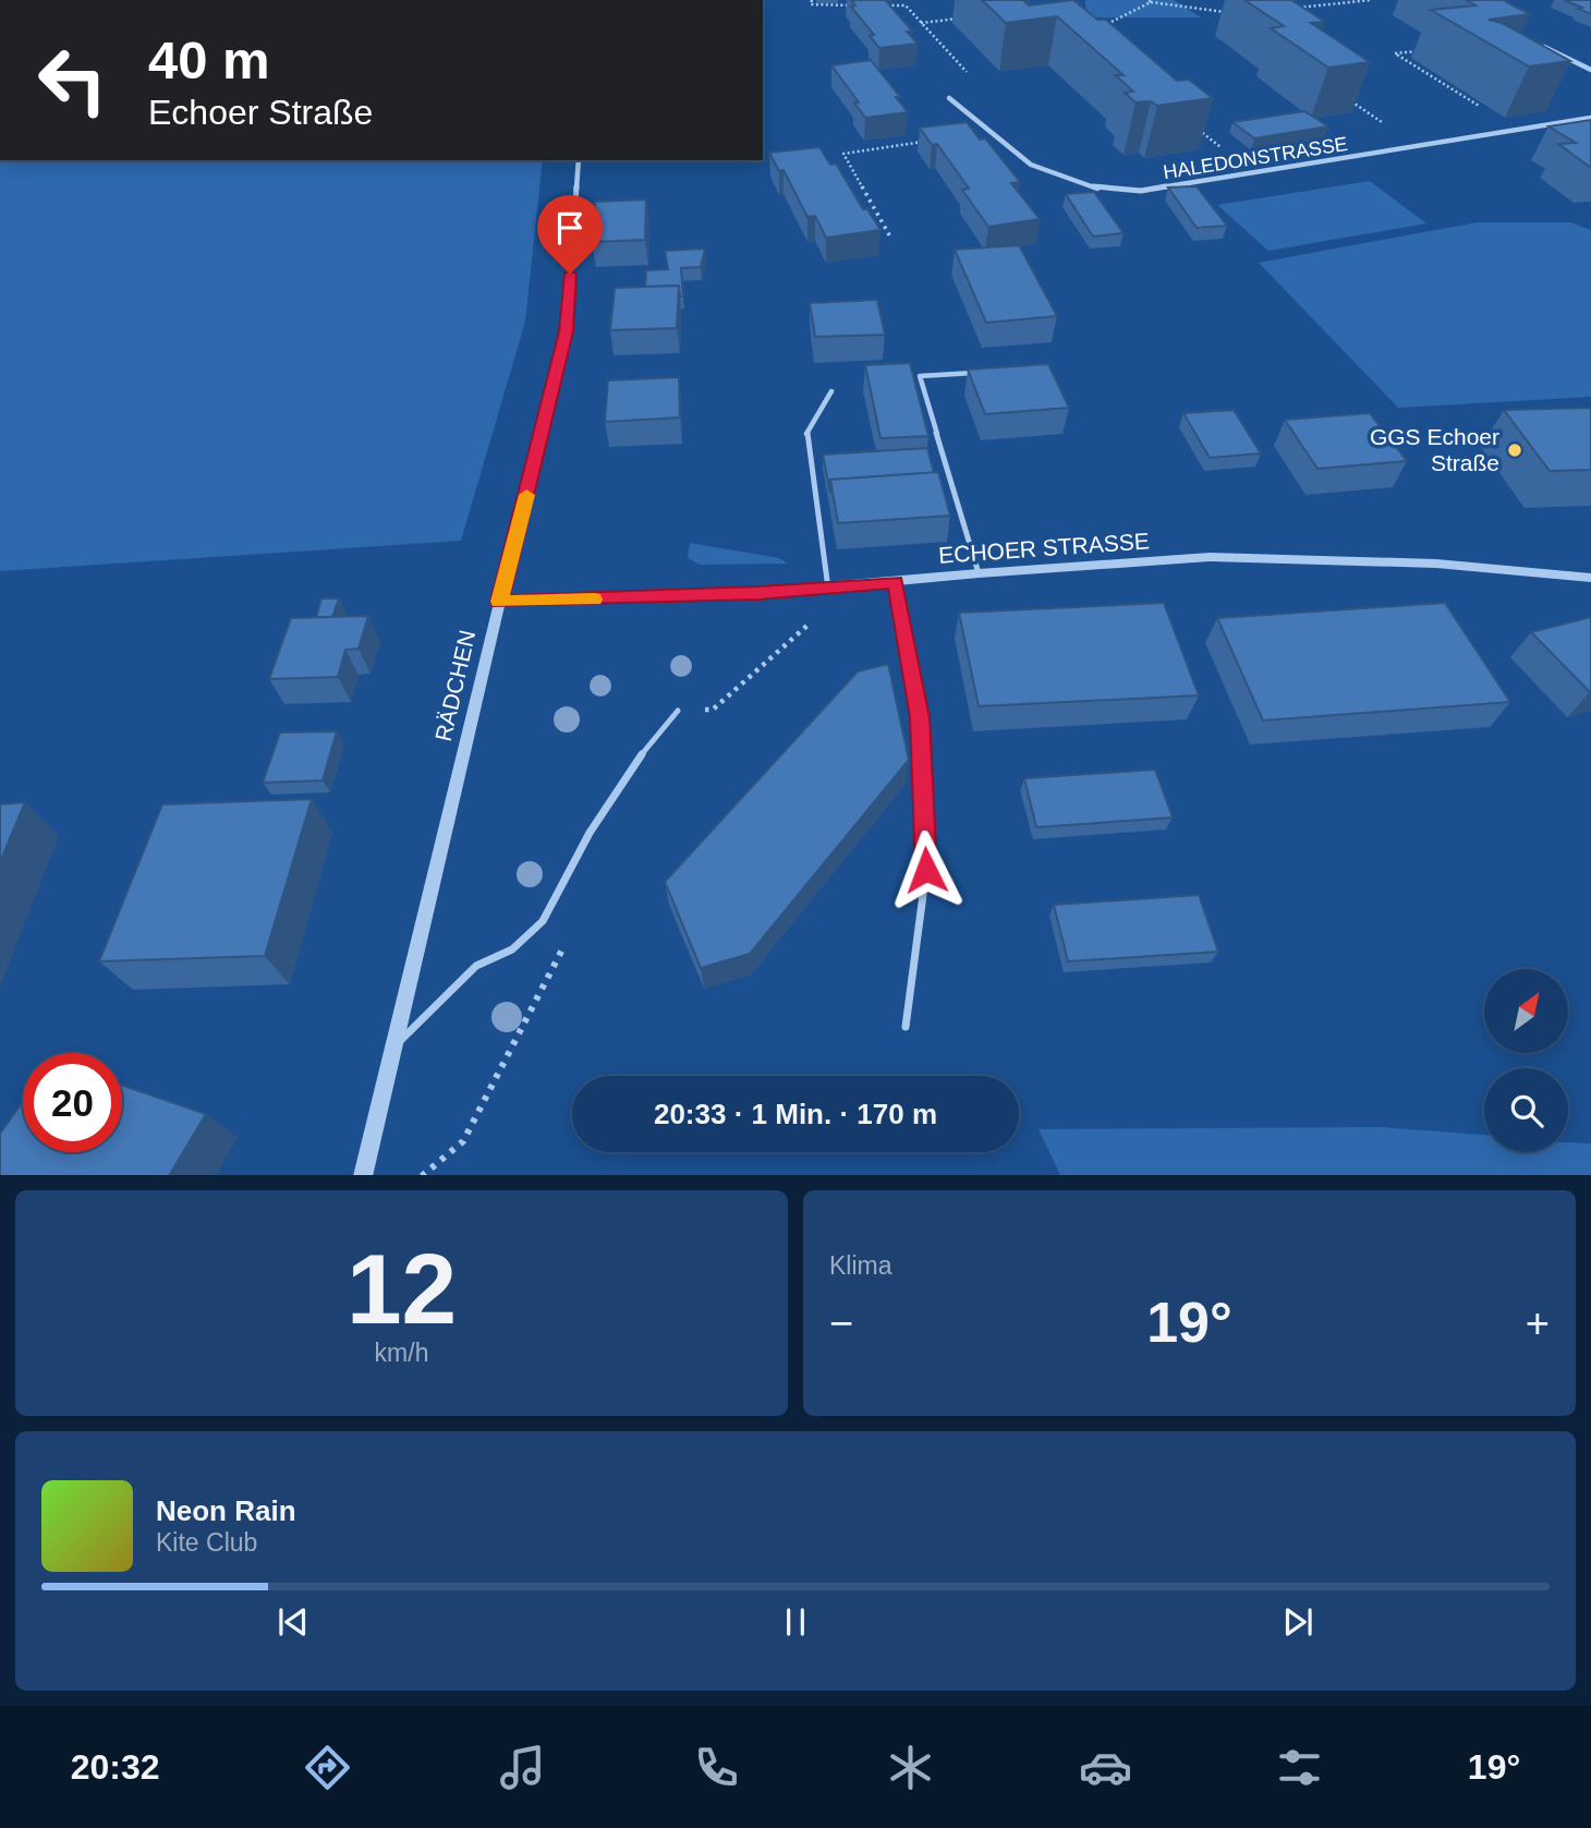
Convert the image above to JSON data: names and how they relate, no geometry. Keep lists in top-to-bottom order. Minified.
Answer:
{"streets":{"street":["HALEDONSTRASSE","ECHOER STRASSE","RÄDCHEN"]},"crossings":[["ECHOER STRASSE","RÄDCHEN"]],"places":["GGS Echoer Straße"],"north":"top right","page":{"turn":["40 m","Echoer Straße"],"limit":"20","trip":"20:33 · 1 Min. · 170 m","tile":[["12","km/h"],"Klima"],"heat":["−","19°","+"],"song":["Neon Rain","Kite Club"],"tabs":["20:32","19°"]}}
